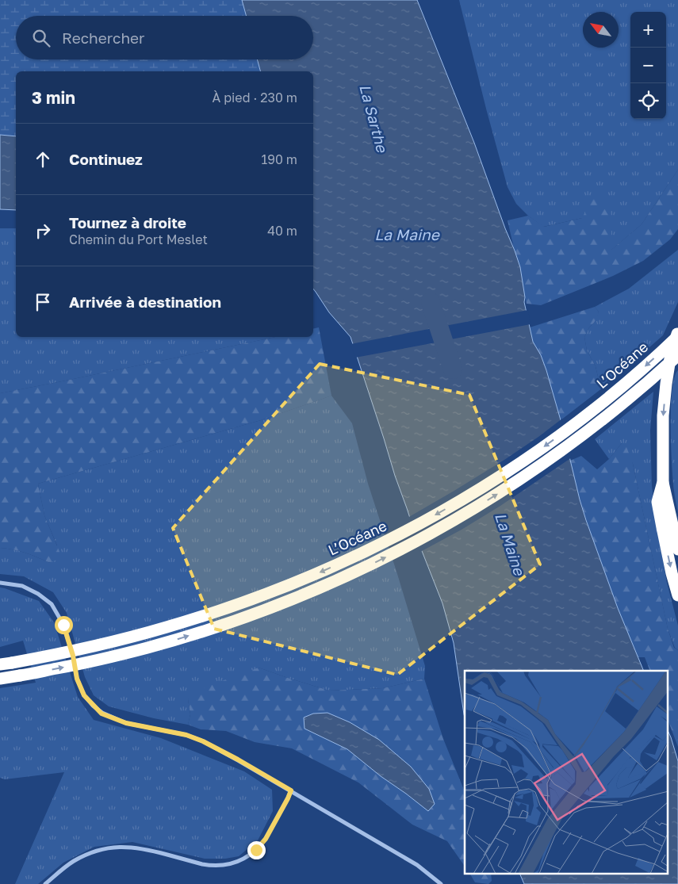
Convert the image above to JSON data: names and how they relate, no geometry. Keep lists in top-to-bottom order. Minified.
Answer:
{"streets":{"highway":["L’Océane"]},"water":["La Sarthe","La Maine"],"north":"top left","page":{"map_buttons":["+","−"],"search":"Rechercher","heading":["3 min","À pied · 230 m"],"list":[["Continuez","190 m"],["Tournez à droite","Chemin du Port Meslet","40 m"],"Arrivée à destination"]}}
